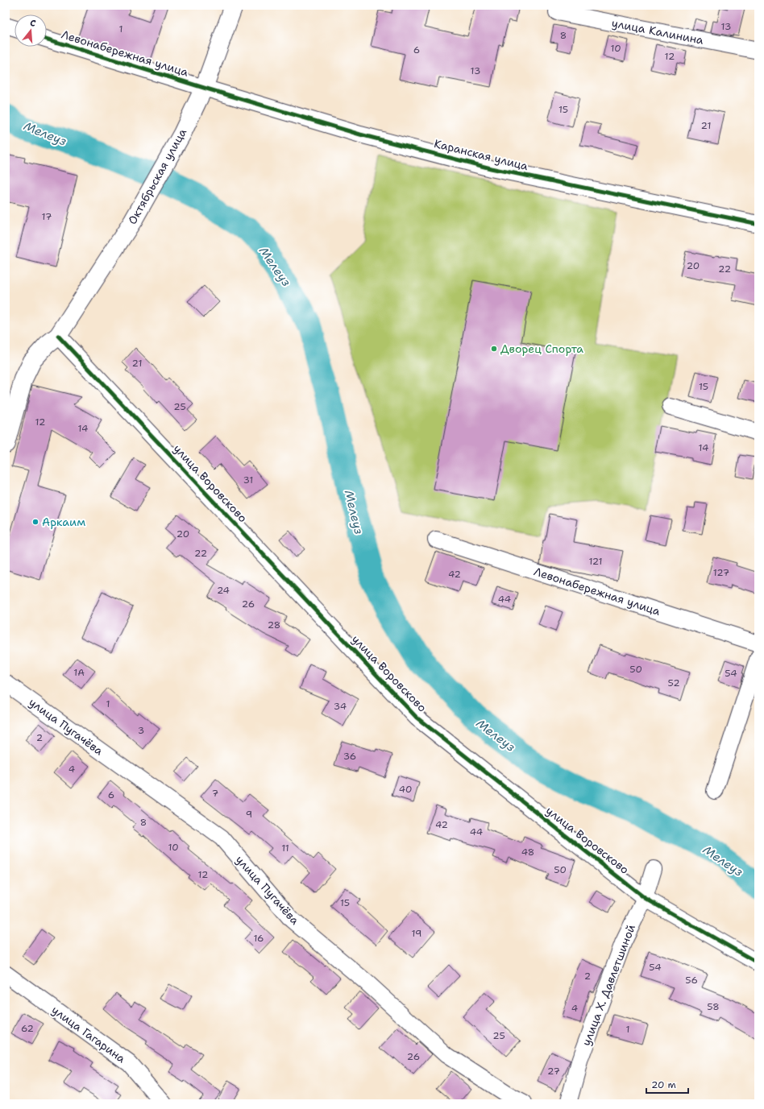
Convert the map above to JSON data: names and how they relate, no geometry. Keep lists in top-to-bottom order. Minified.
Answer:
{"streets":{"street":["улица Калинина","Левонабережная улица","Каранская улица","Октябрьская улица","улица Воровсково","улица Пугачёва","улица Х. Давлетшиной","улица Гагарина"]},"crossings":[["Левонабережная улица","Каранская улица"],["Левонабережная улица","Октябрьская улица"],["Каранская улица","Октябрьская улица"],["Октябрьская улица","улица Воровсково"],["улица Воровсково","улица Х. Давлетшиной"]],"water":["Мелеуз"],"places":["Дворец Спорта","Аркаим"],"house_numbers":["13","1","8","10","6","12","13","15","21","17","20","22","21","15","25","12","14","14","31","20","22","121","127","42","24","44","26","28","50","1А","54","52","1","34","3","2","36","4","40","7","6","9","8","42","44","10","11","48","50","12","15","19","16","54","2","56","58","4","62","1","25","26","27"],"scale_bar":"20 m","north":"top"}
